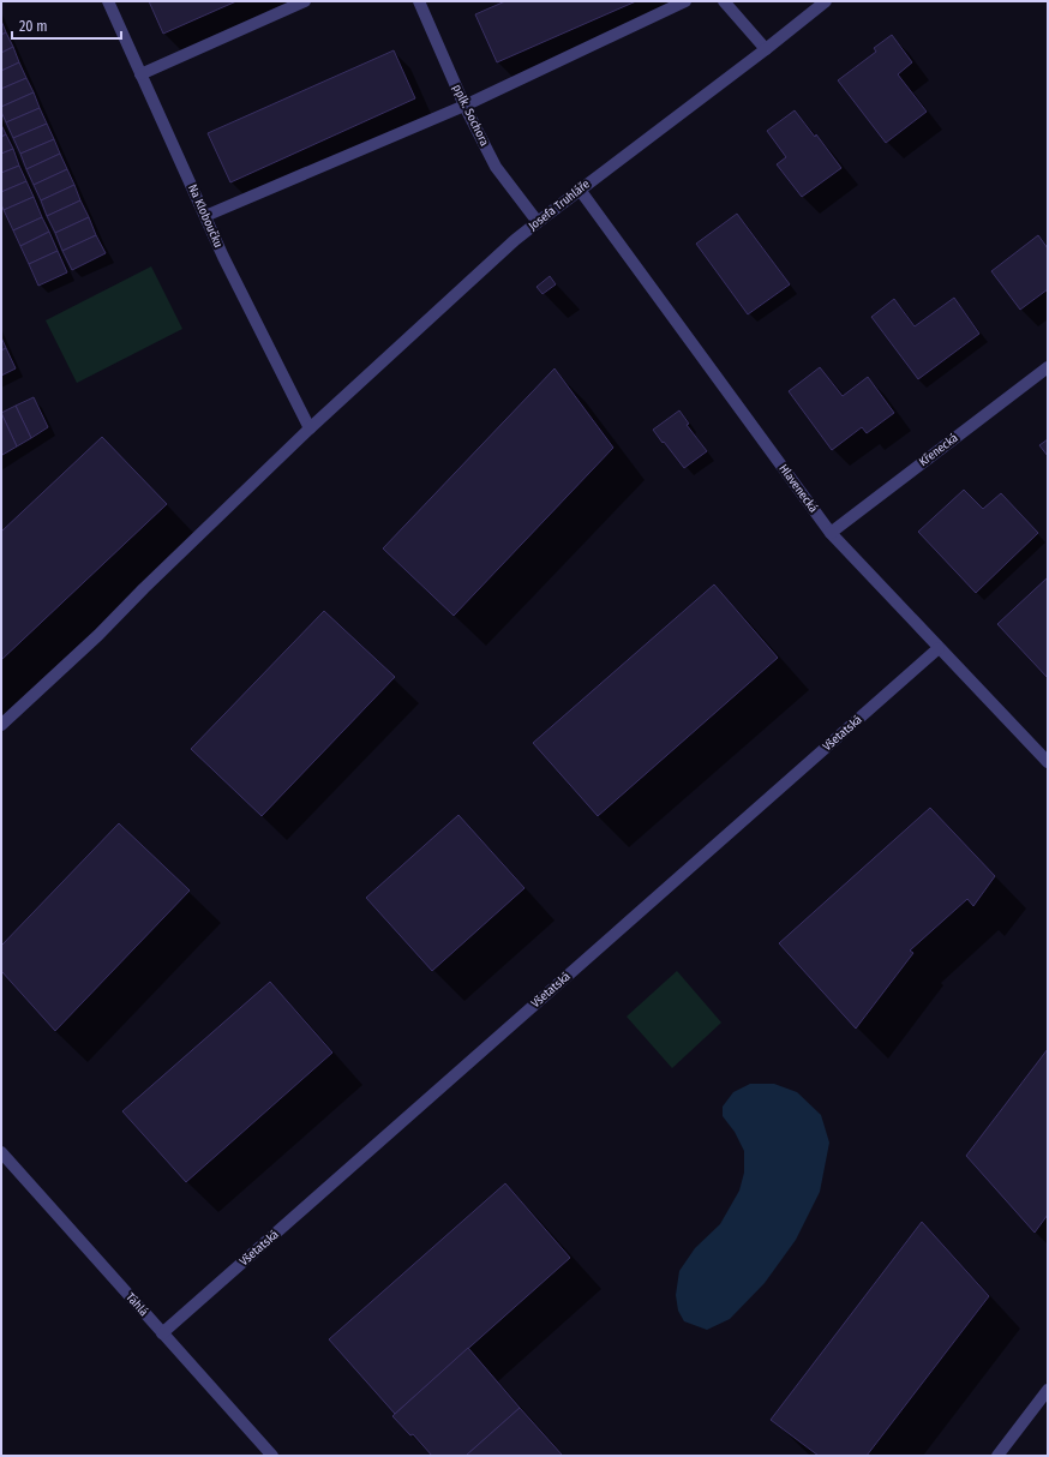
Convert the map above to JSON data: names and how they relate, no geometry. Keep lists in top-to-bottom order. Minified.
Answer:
{"streets":{"street":["pplk. Sochora","Josefa Truhláře","Na Kloboučku","Křenecká","Hlavenecká","Všetatská","Táhlá"]},"crossings":[["pplk. Sochora","Josefa Truhláře"],["Josefa Truhláře","Na Kloboučku"],["Josefa Truhláře","Hlavenecká"],["Křenecká","Hlavenecká"],["Hlavenecká","Všetatská"],["Všetatská","Táhlá"]],"scale_bar":"20 m"}
